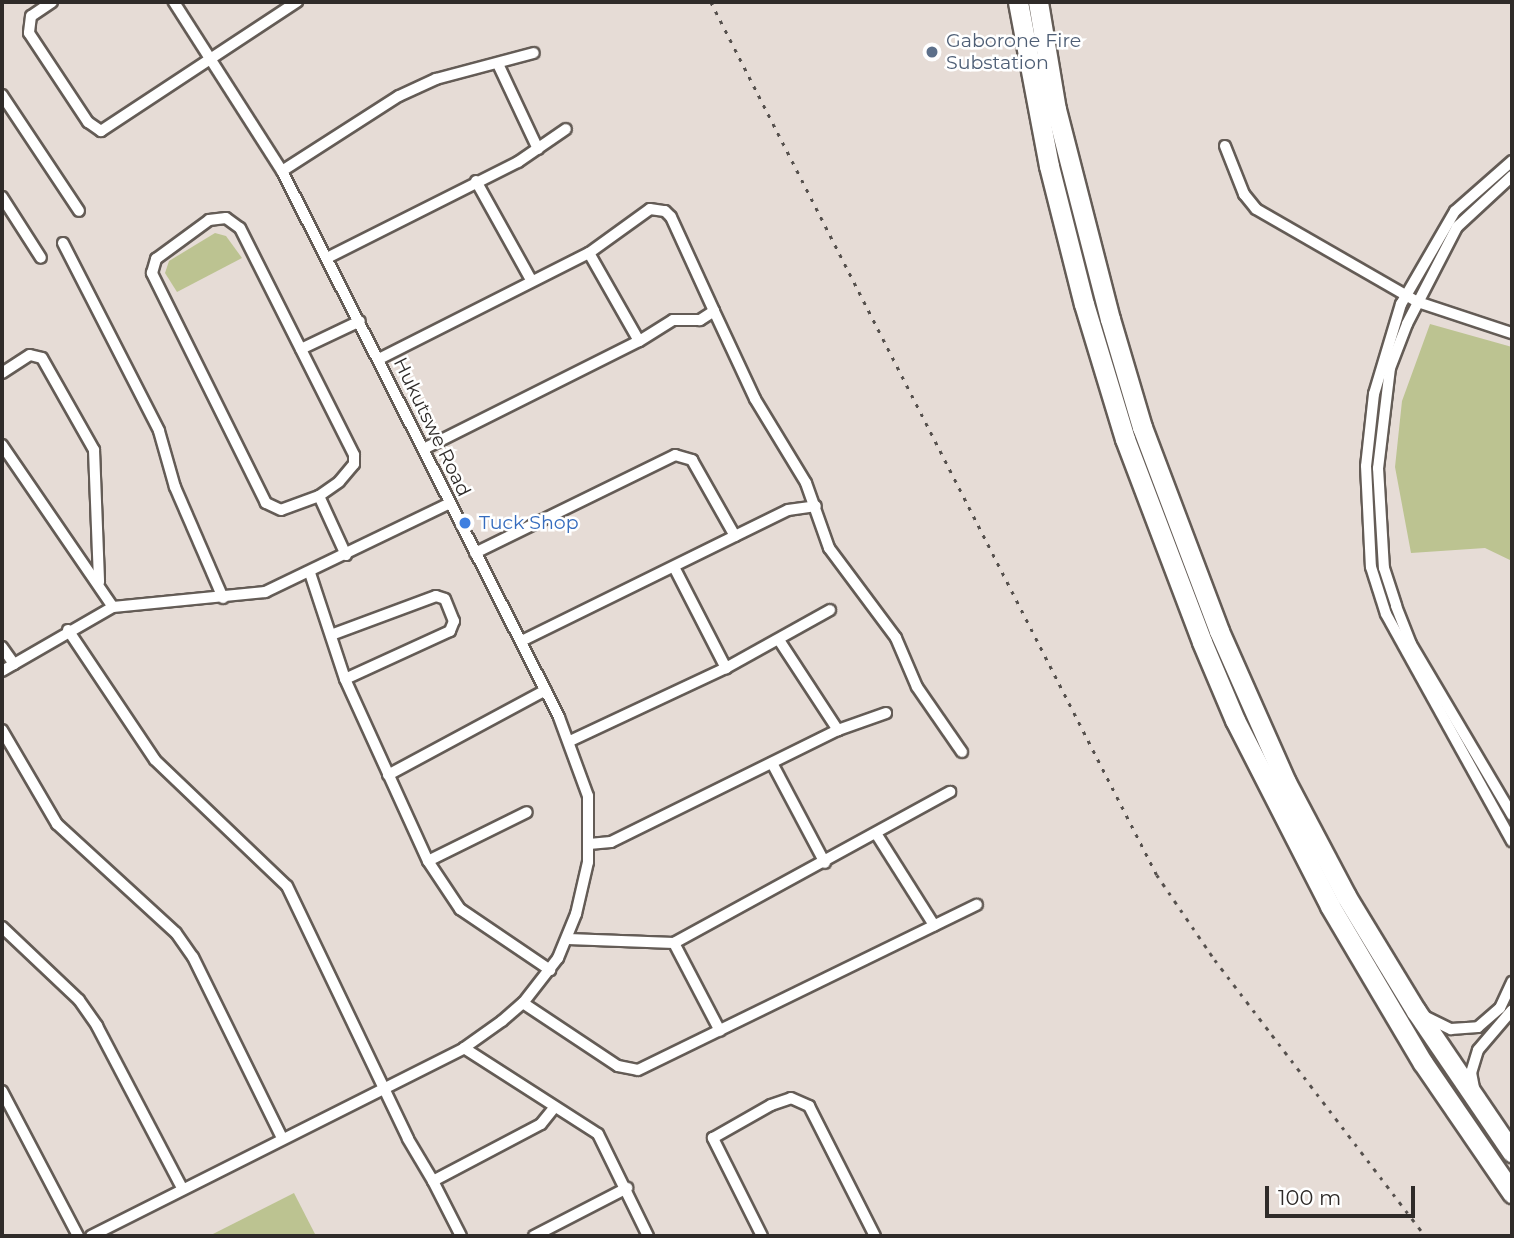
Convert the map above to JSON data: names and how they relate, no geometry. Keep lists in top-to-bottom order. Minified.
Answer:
{"streets":{"street":["Hukutswe Road"]},"places":["Gaborone Fire Substation","Tuck Shop"],"scale_bar":"100 m"}
